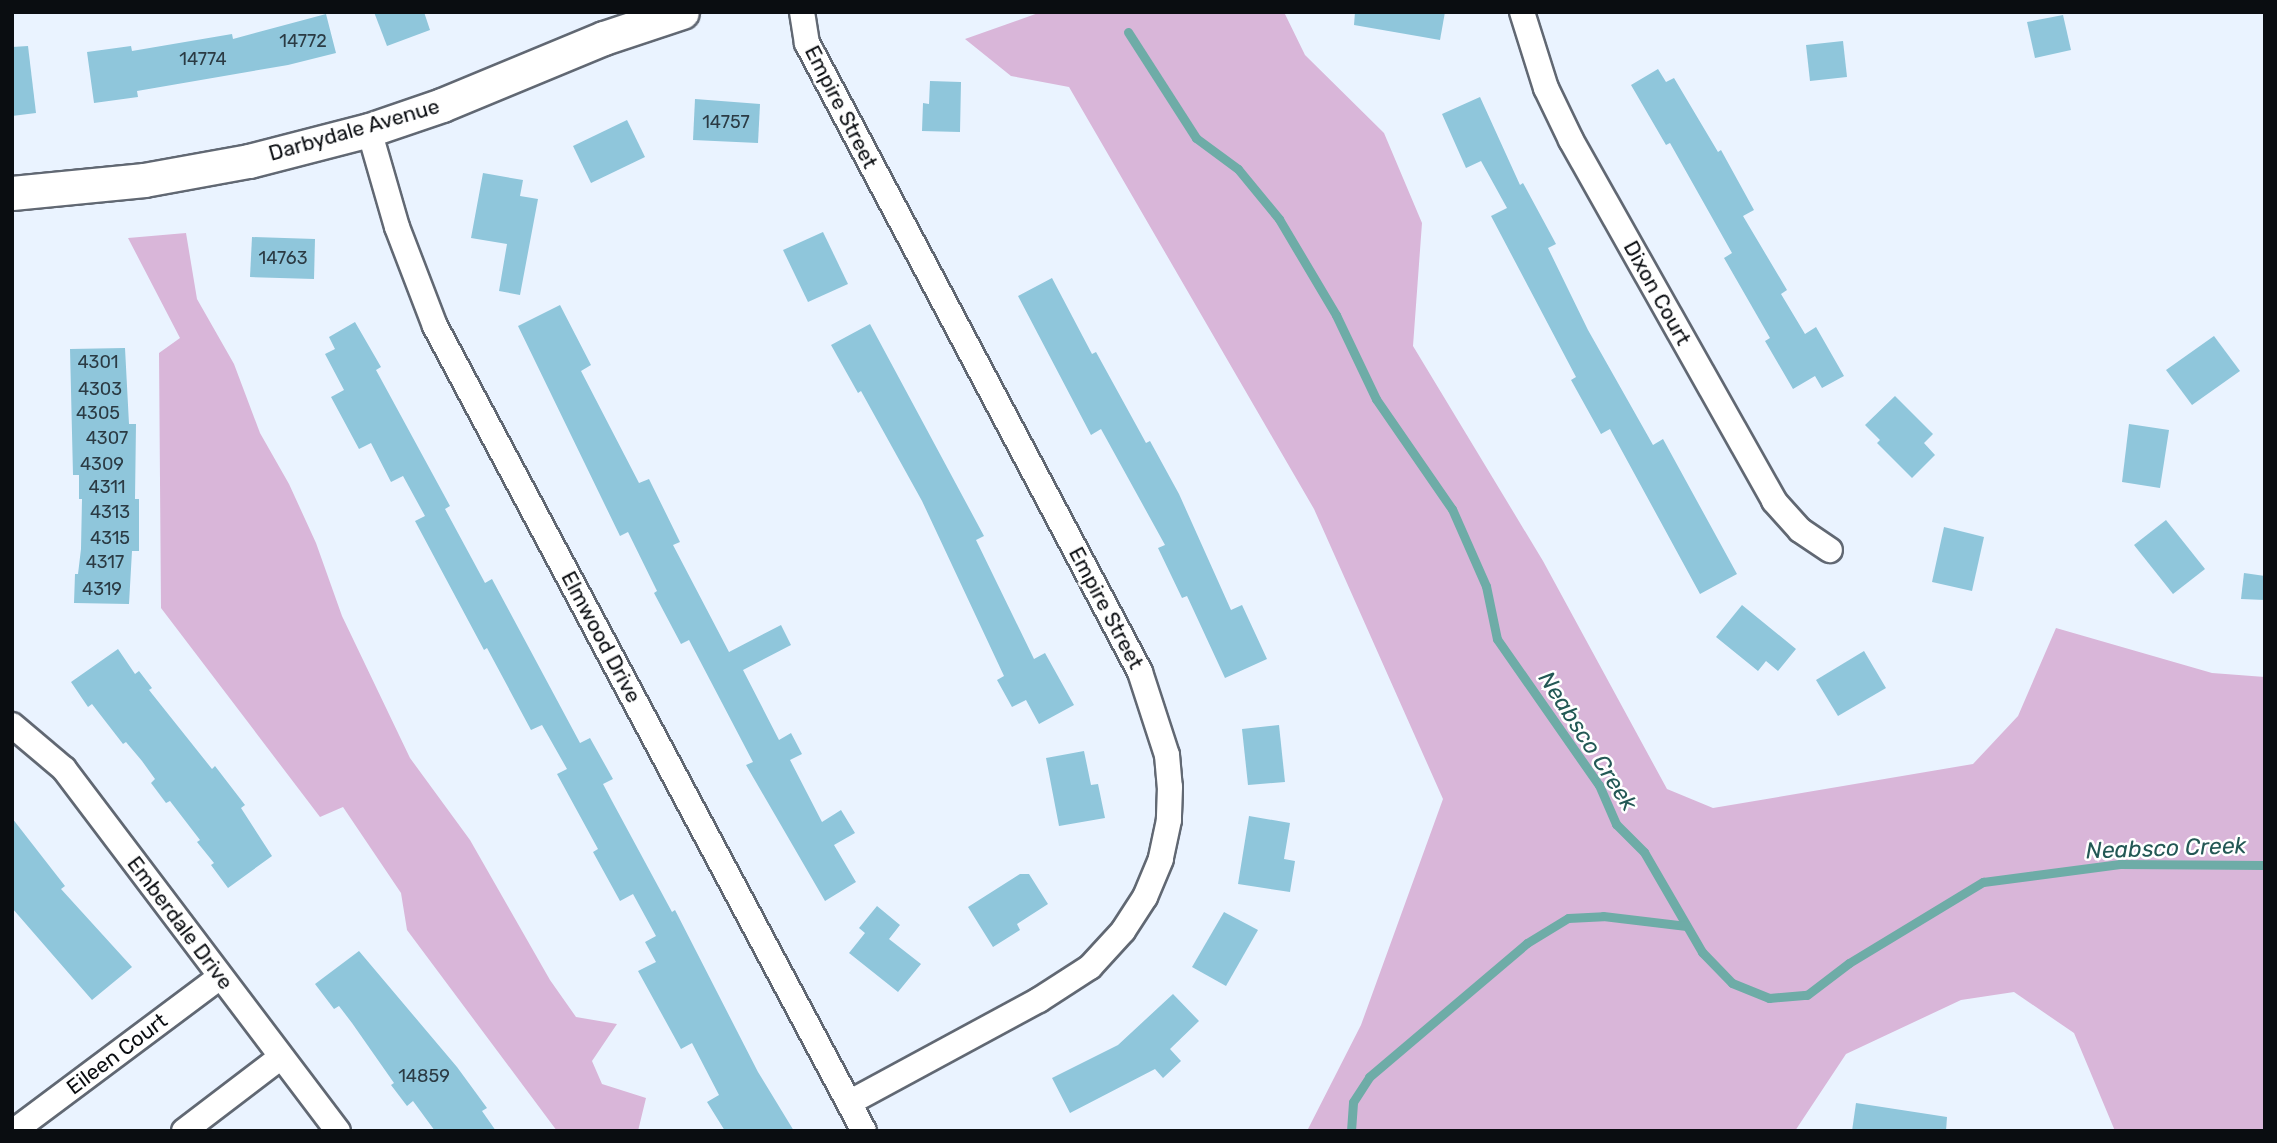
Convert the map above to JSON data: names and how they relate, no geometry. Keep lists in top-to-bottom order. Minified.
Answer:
{"streets":{"street":["Empire Street","Darbydale Avenue","Dixon Court","Elmwood Drive","Emberdale Drive","Eileen Court"]},"crossings":[["Empire Street","Elmwood Drive"],["Darbydale Avenue","Elmwood Drive"],["Emberdale Drive","Eileen Court"]],"water":["Neabsco Creek"],"house_numbers":["14772","14774","14757","14763","4301","4303","4305","4307","4309","4311","4313","4315","4317","4319","14859"]}
